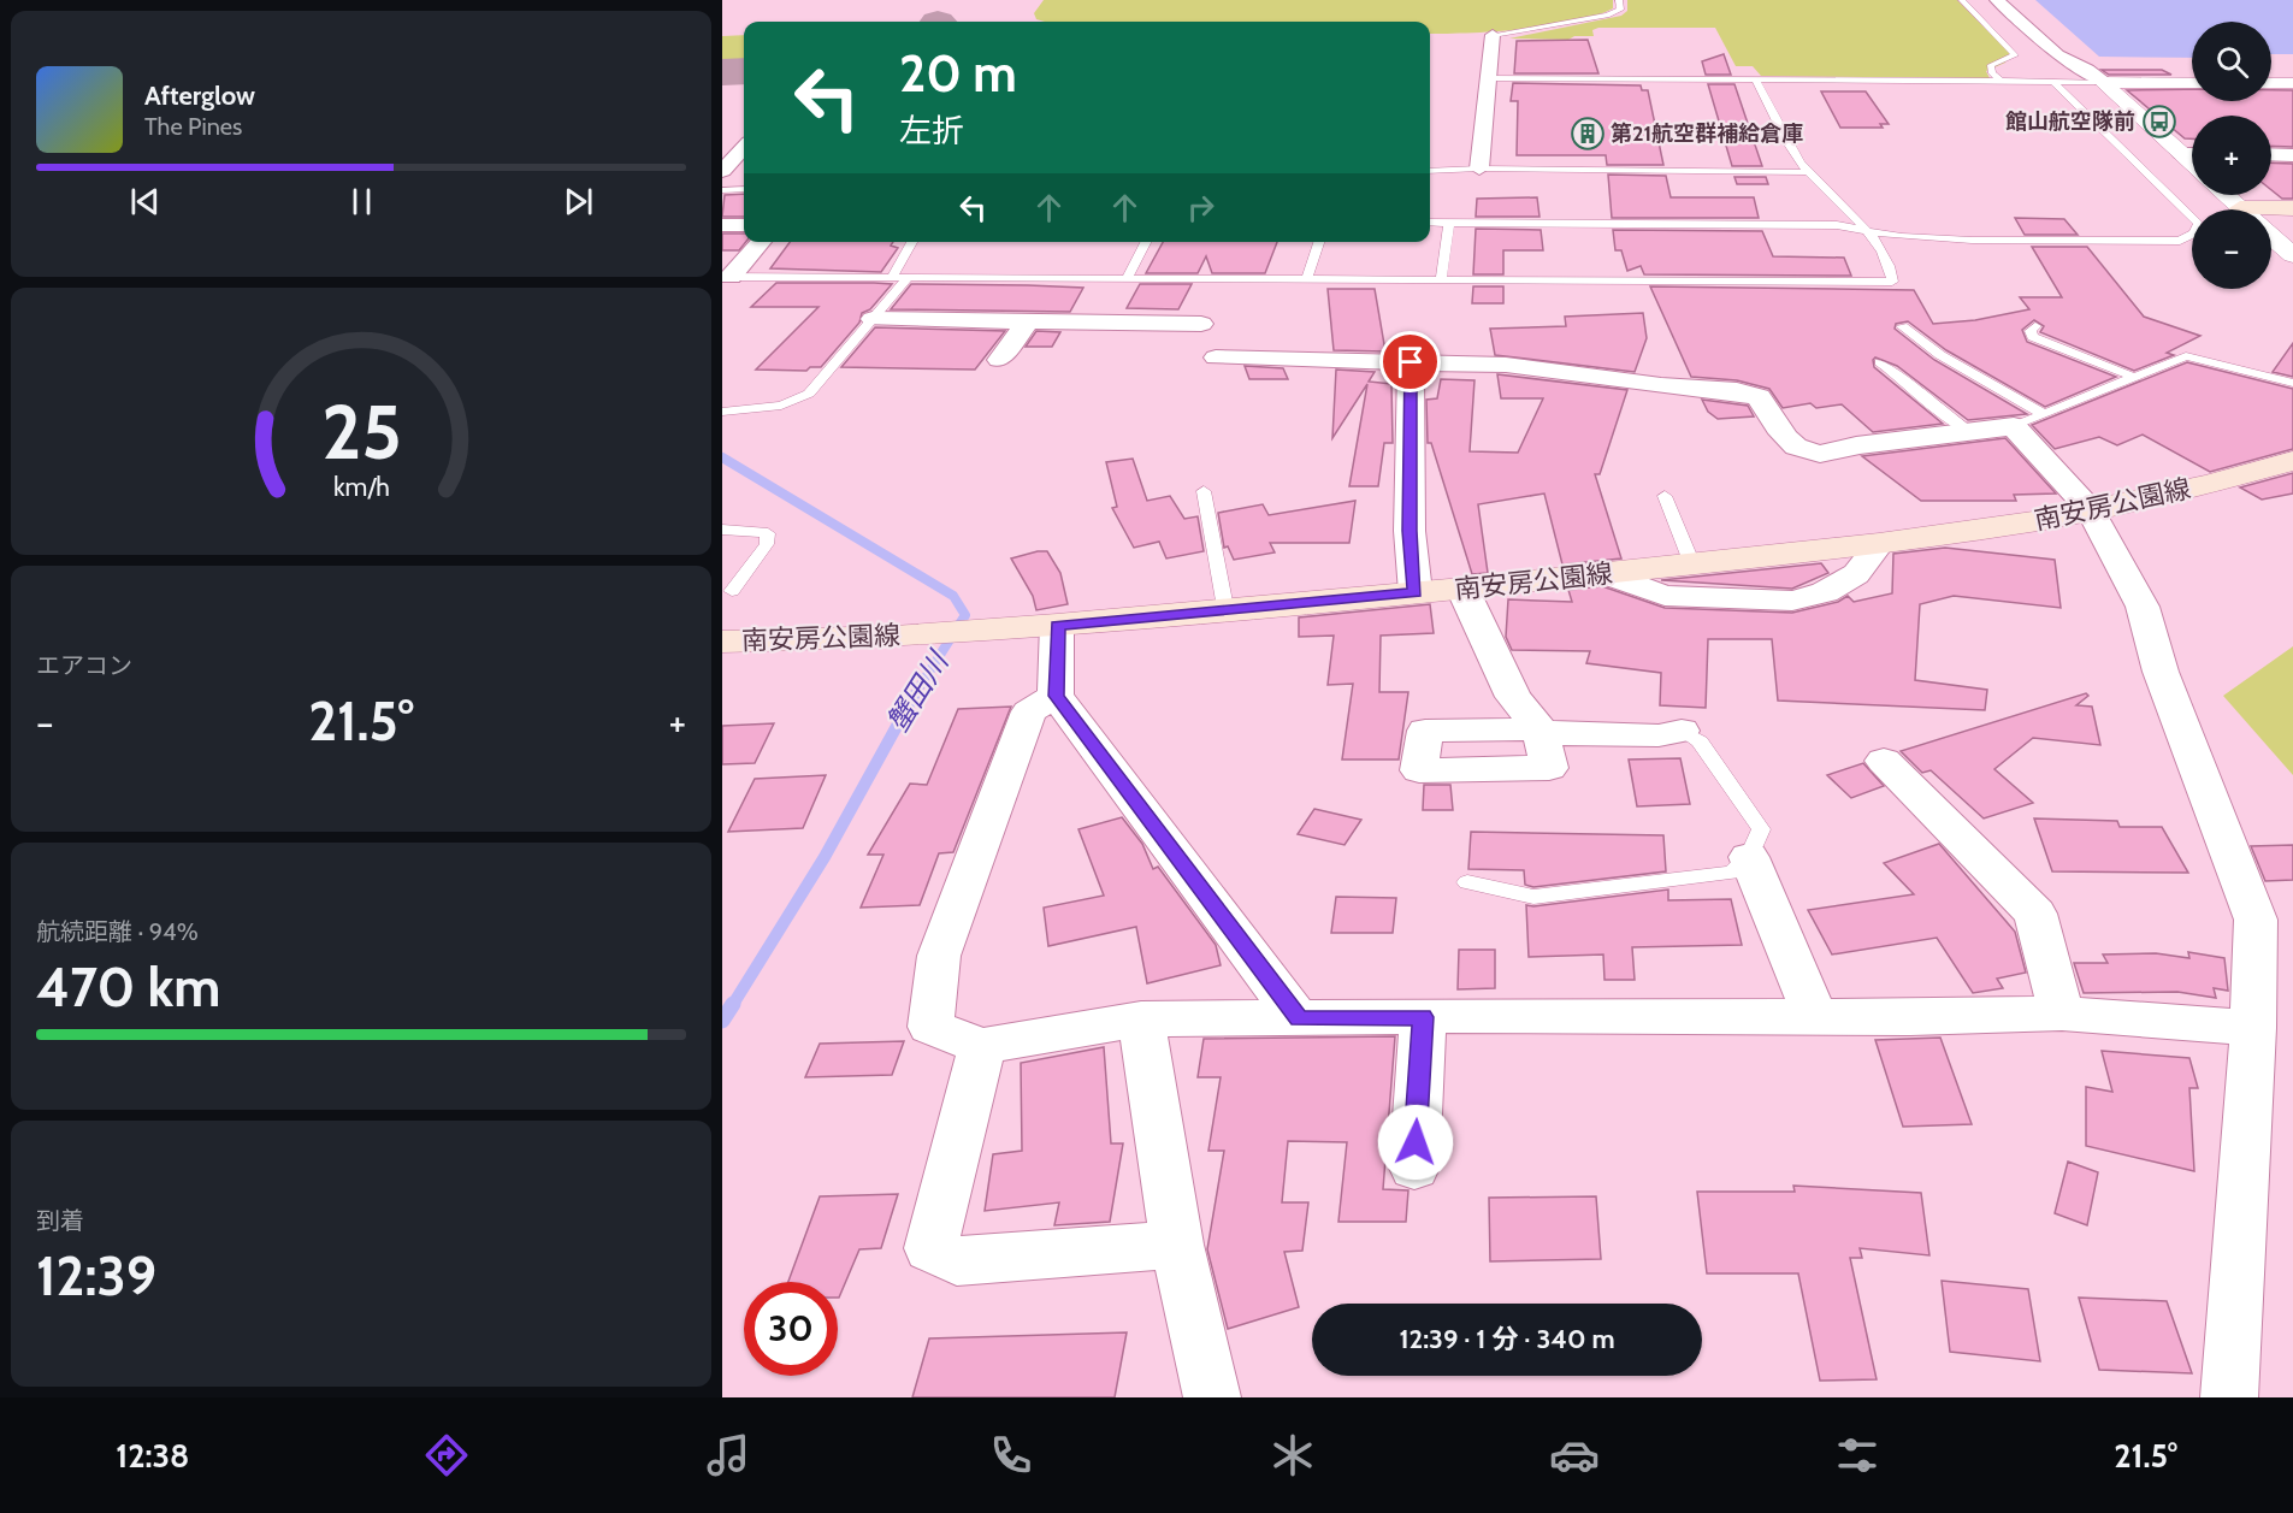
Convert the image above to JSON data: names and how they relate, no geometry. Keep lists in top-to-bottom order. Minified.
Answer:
{"streets":{"main road":["南安房公園線"]},"water":["蟹田川"],"places":{"bus stop":["館山航空隊前"],"building":["第21航空群補給倉庫"]},"page":{"map_buttons":["+","−"],"turn":["20 m","左折"],"song":["Afterglow","The Pines"],"tile":["エアコン",["航続距離 · 94%","470 km"],["到着","12:39"]],"heat":["−","21.5°","+"],"limit":"30","trip":"12:39 · 1 分 · 340 m","tabs":["12:38","21.5°"],"gauge":["25","km/h"]}}
